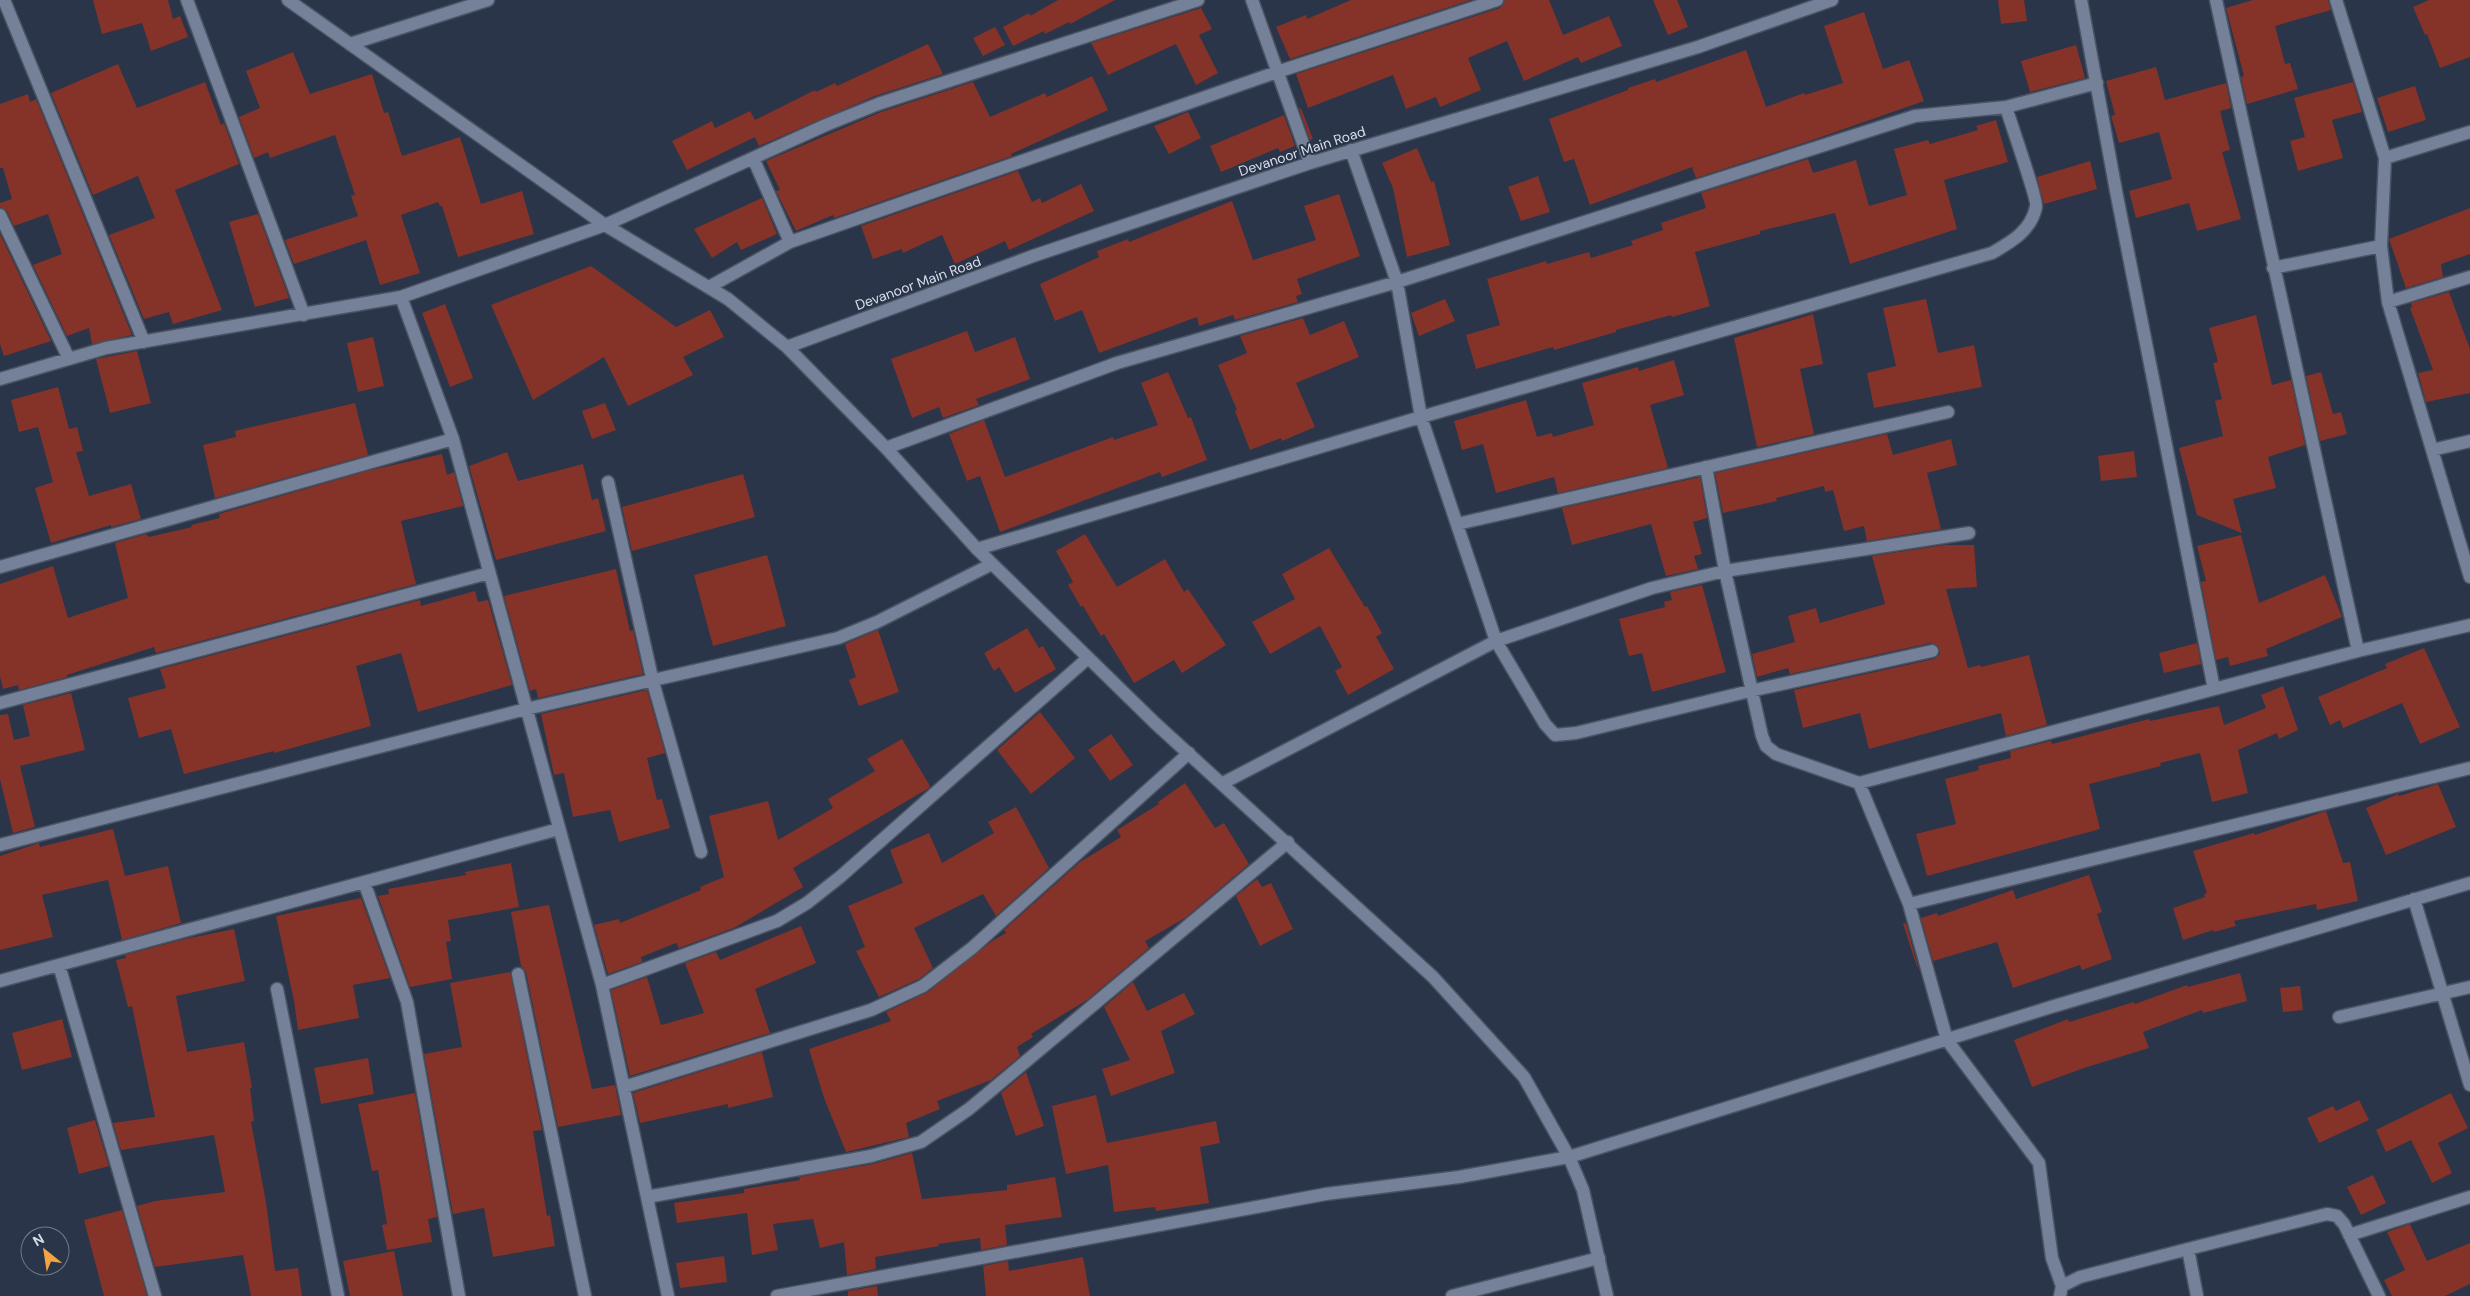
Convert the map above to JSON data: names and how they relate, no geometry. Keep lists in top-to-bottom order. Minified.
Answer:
{"streets":{"street":["Devanoor Main Road"]},"north":"top left"}
